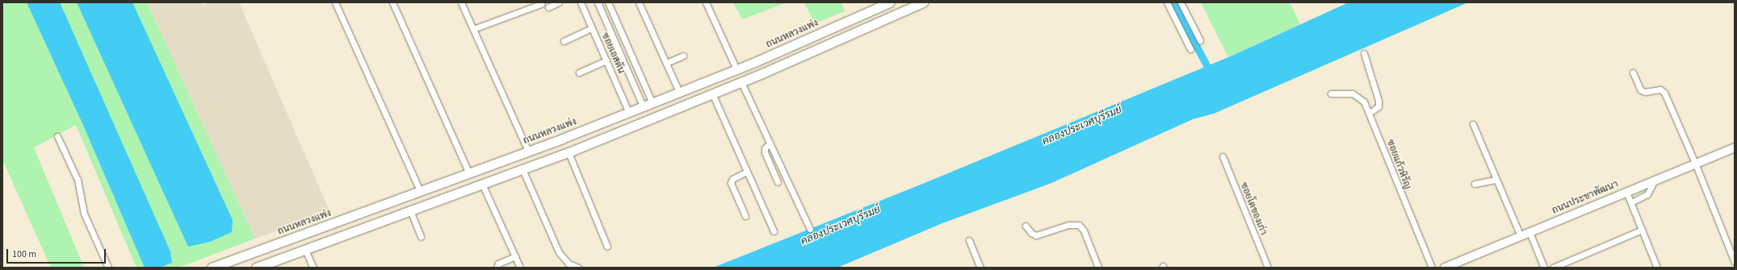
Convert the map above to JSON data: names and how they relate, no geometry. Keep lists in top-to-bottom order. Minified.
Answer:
{"streets":{"main road":["ถนนหลวงแพ่ง"],"street":["ซอยเอสตัน","ซอยแก้วหิรัญ","ถนนประชาพัฒนา","ซอยโตของเก่า"]},"crossings":[["ถนนหลวงแพ่ง","ซอยเอสตัน"]],"water":["คลองประเวศบุรีรมย์"],"scale_bar":"100 m"}
